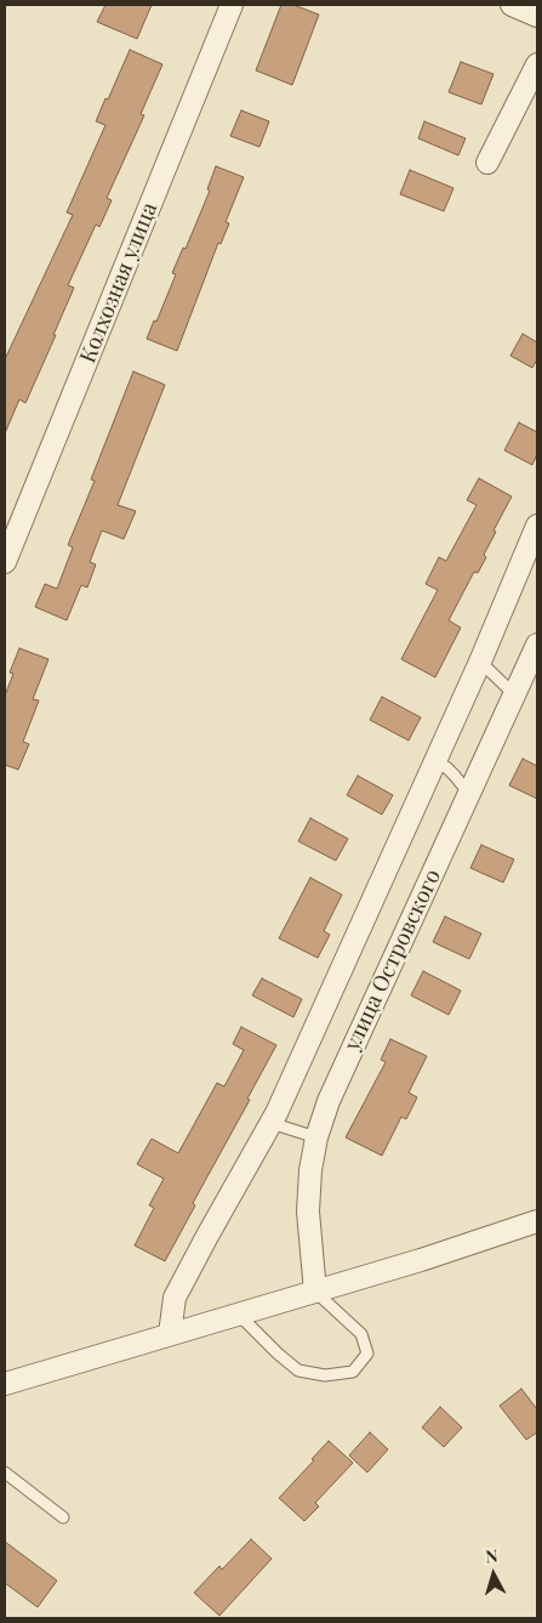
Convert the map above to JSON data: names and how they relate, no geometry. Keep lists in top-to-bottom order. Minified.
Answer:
{"streets":{"street":["Колхозная улица","улица Островского"]},"north":"top"}
